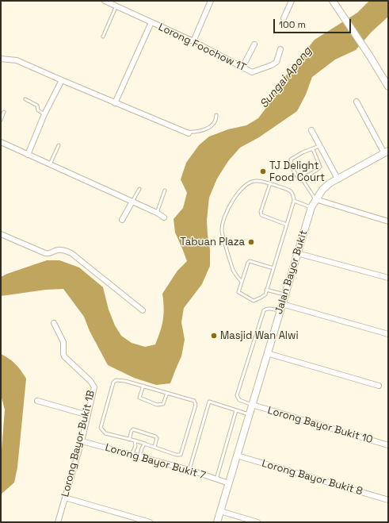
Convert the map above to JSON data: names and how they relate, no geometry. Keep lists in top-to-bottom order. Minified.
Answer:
{"streets":{"street":["Lorong Foochow 1T","Jalan Bayor Bukit","Lorong Bayor Bukit 10","Lorong Bayor Bukit 1B","Lorong Bayor Bukit 7","Lorong Bayor Bukit 8"]},"crossings":[["Jalan Bayor Bukit","Lorong Bayor Bukit 10"],["Jalan Bayor Bukit","Lorong Bayor Bukit 7"],["Jalan Bayor Bukit","Lorong Bayor Bukit 8"],["Lorong Bayor Bukit 1B","Lorong Bayor Bukit 7"]],"water":["Sungai Apong"],"places":["TJ Delight Food Court","Tabuan Plaza","Masjid Wan Alwi"],"scale_bar":"100 m"}
